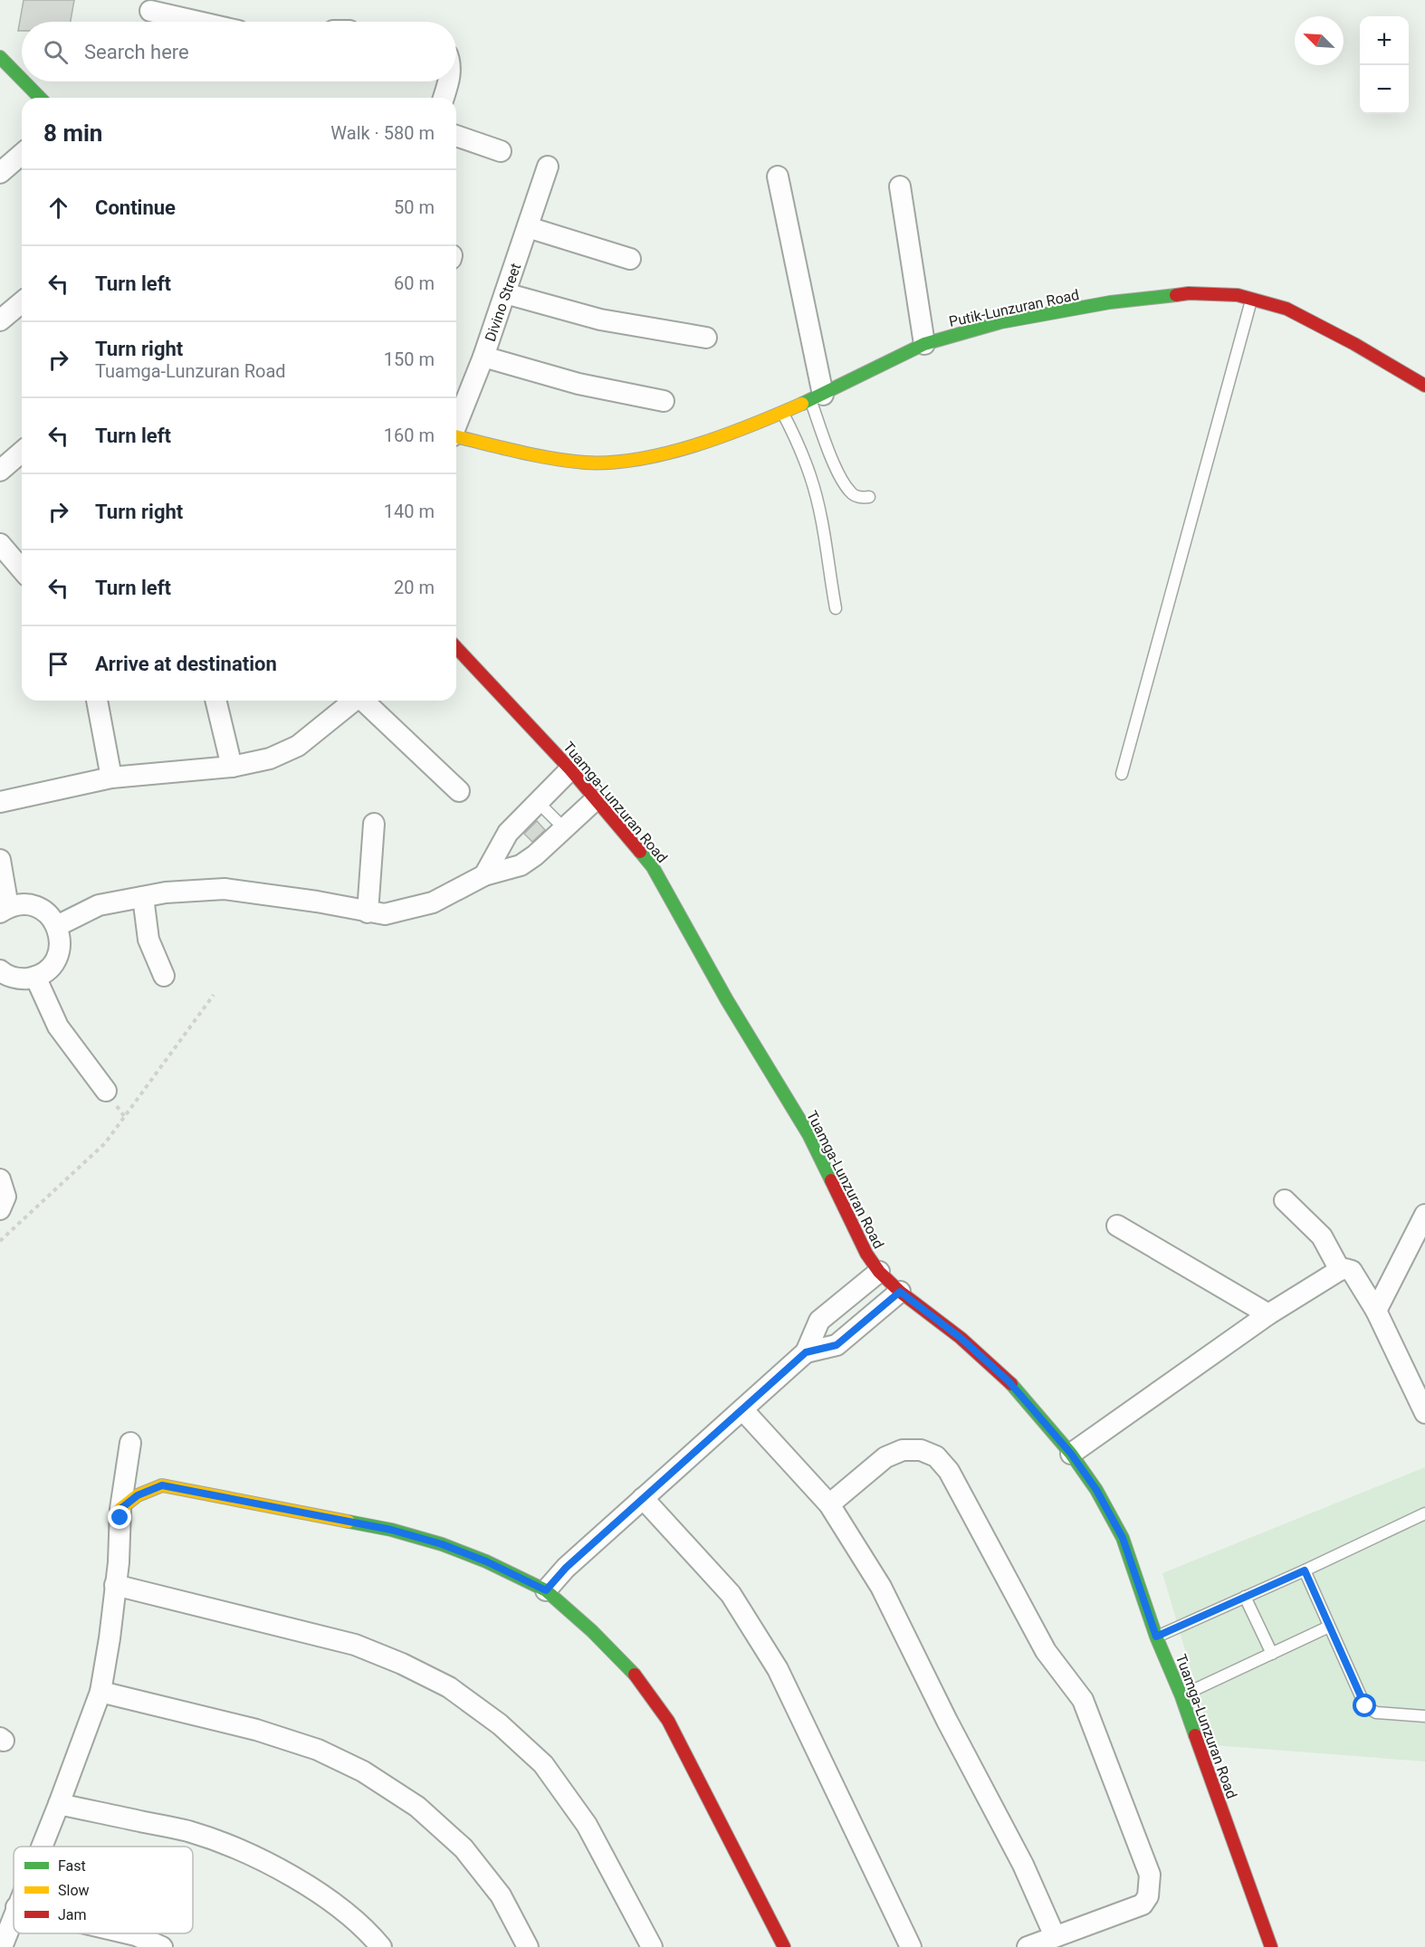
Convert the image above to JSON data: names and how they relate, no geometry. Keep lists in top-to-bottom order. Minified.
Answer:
{"streets":{"street":["Divino Street","Putik-Lunzuran Road","Tuamga-Lunzuran Road"]},"legend":["Fast","Slow","Jam"],"north":"top left","page":{"map_buttons":["+","−"],"search":"Search here","heading":["8 min","Walk · 580 m"],"list":[["Continue","50 m"],["Turn left","60 m"],["Turn right","Tuamga-Lunzuran Road","150 m"],["Turn left","160 m"],["Turn right","140 m"],["Turn left","20 m"],"Arrive at destination"]}}
